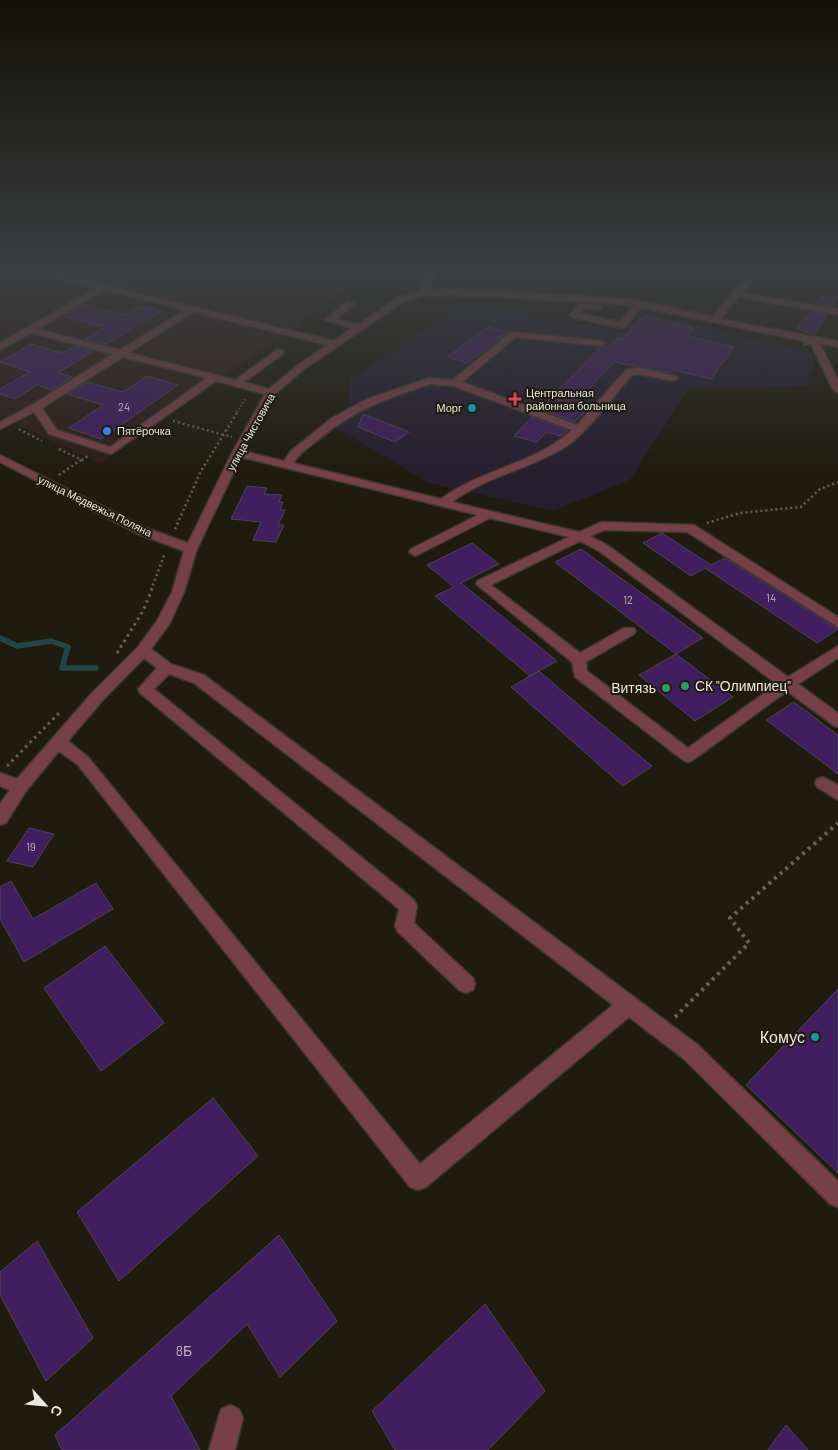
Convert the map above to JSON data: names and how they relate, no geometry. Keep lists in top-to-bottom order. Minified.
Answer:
{"streets":{"street":["улица Чистовича","улица Медвежья Поляна"]},"crossings":[["улица Чистовича","улица Медвежья Поляна"]],"places":{"health":["Центральная районная больница"],"other":["Морг","Пятёрочка","СК \"Олимпиец\"","Витязь","Комус"]},"house_numbers":["24","14","12","19","8Б"],"north":"bottom right"}
